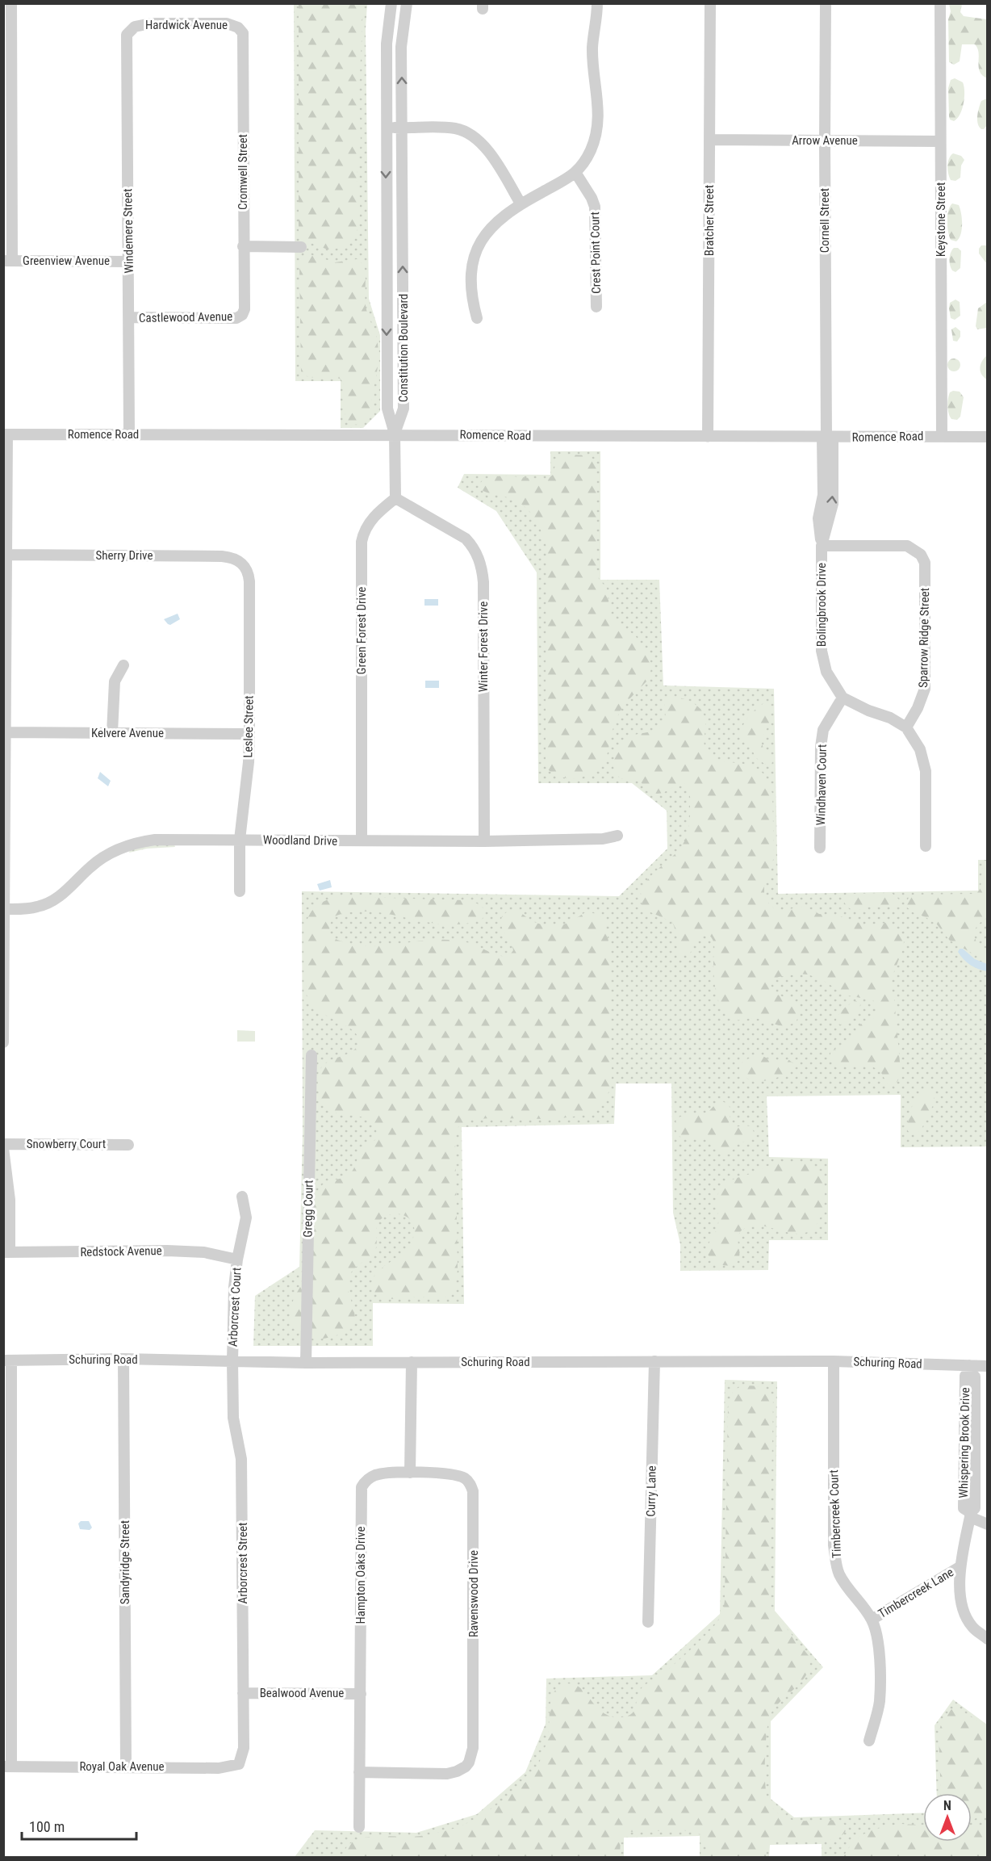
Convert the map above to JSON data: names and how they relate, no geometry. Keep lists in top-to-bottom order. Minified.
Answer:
{"streets":{"street":["Hardwick Avenue","Arrow Avenue","Cromwell Street","Keystone Street","Bratcher Street","Cornell Street","Windemere Street","Crest Point Court","Greenview Avenue","Castlewood Avenue","Constitution Boulevard","Romence Road","Sherry Drive","Bolingbrook Drive","Green Forest Drive","Sparrow Ridge Street","Winter Forest Drive","Leslee Street","Kelvere Avenue","Windhaven Court","Woodland Drive","Snowberry Court","Gregg Court","Redstock Avenue","Arborcrest Court","Schuring Road","Whispering Brook Drive","Curry Lane","Timbercreek Court","Sandyridge Street","Arborcrest Street","Hampton Oaks Drive","Timbercreek Lane","Ravenswood Drive","Bealwood Avenue","Royal Oak Avenue"]},"crossings":[["Hardwick Avenue","Cromwell Street"],["Hardwick Avenue","Windemere Street"],["Arrow Avenue","Keystone Street"],["Arrow Avenue","Bratcher Street"],["Arrow Avenue","Cornell Street"],["Cromwell Street","Castlewood Avenue"],["Keystone Street","Romence Road"],["Bratcher Street","Romence Road"],["Cornell Street","Romence Road"],["Cornell Street","Bolingbrook Drive"],["Windemere Street","Greenview Avenue"],["Windemere Street","Castlewood Avenue"],["Windemere Street","Romence Road"],["Constitution Boulevard","Romence Road"],["Romence Road","Bolingbrook Drive"],["Sherry Drive","Leslee Street"],["Bolingbrook Drive","Sparrow Ridge Street"],["Bolingbrook Drive","Windhaven Court"],["Green Forest Drive","Winter Forest Drive"],["Green Forest Drive","Woodland Drive"],["Winter Forest Drive","Woodland Drive"],["Leslee Street","Kelvere Avenue"],["Leslee Street","Woodland Drive"],["Gregg Court","Schuring Road"],["Redstock Avenue","Arborcrest Court"],["Arborcrest Court","Schuring Road"],["Arborcrest Court","Arborcrest Street"],["Schuring Road","Whispering Brook Drive"],["Schuring Road","Curry Lane"],["Schuring Road","Timbercreek Court"],["Schuring Road","Sandyridge Street"],["Schuring Road","Arborcrest Street"],["Whispering Brook Drive","Timbercreek Lane"],["Timbercreek Court","Timbercreek Lane"],["Sandyridge Street","Royal Oak Avenue"],["Arborcrest Street","Bealwood Avenue"],["Arborcrest Street","Royal Oak Avenue"],["Hampton Oaks Drive","Ravenswood Drive"],["Hampton Oaks Drive","Bealwood Avenue"]],"scale_bar":"100 m","north":"top"}
